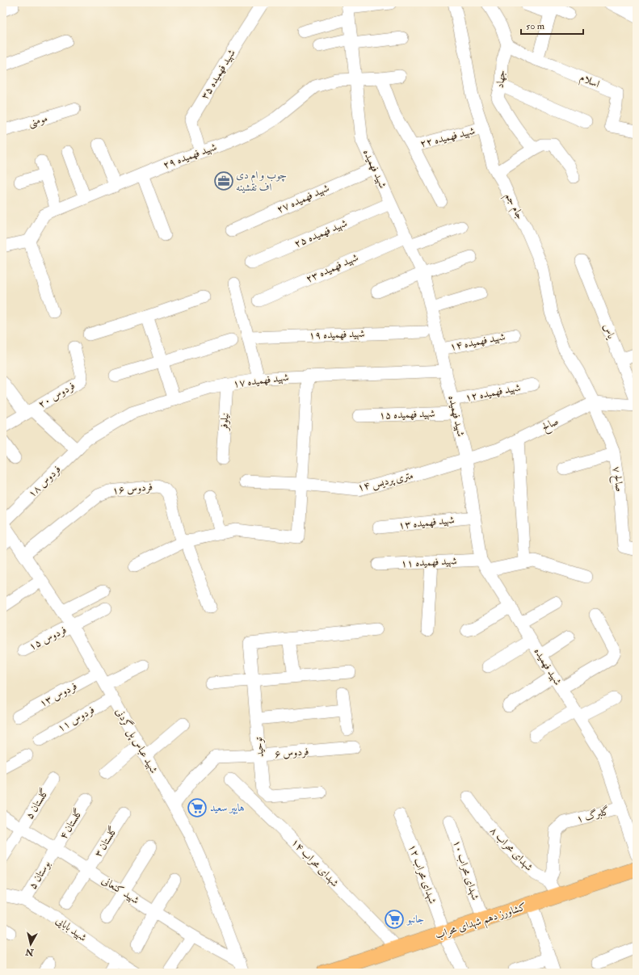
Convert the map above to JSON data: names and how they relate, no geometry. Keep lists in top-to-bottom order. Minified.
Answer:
{"streets":{"main road":["کشاورز دهم شهدای محراب"],"street":["شهید فهمیده ۳۵","جهاد","اسلام","مومنی","شهید فهمیده ۲۲","شهید فهمیده ۲۹","شهید فهمیده","شهید فهمیده ۲۷","جام جم","شهید فهمیده ۲۵","شهید فهمیده ۲۳","یاس","شهید فهمیده ۱۹","شهید فهمیده ۱۴","شهید فهمیده ۱۷","شهید فهمیده ۱۲","فردوس ۲۰","شهید فهمیده ۱۵","نیلوفر","صالح","صالح ۷","فردوس ۱۸","۱۴ متری پردیس","فردوس ۱۶","شهید فهمیده ۱۳","شهید فهمیده ۱۱","فردوس ۱۵","فردوس ۱۳","فردوس ۱۱","شهید عباس پل گردنی","توحید","فردوس ۶","گلستان ۵","گلبرگ ۱","گلستان ۴","گلستان ۳","شهدای محراب ۸","شهدای محراب ۱۴","شهدای محراب ۱۰","شهدای محراب ۱۲","بوستان ۵","شهید کنعانی","شهید بابایی"]},"crossings":[["شهید فهمیده ۳۵","شهید فهمیده ۲۹"],["جهاد","اسلام"],["شهید فهمیده ۲۲","جام جم"],["شهید فهمیده ۲۹","شهید فهمیده"],["شهید فهمیده","شهید فهمیده ۲۷"],["شهید فهمیده","شهید فهمیده ۲۵"],["شهید فهمیده","شهید فهمیده ۲۳"],["شهید فهمیده","شهید فهمیده ۱۴"],["شهید فهمیده","شهید فهمیده ۱۷"],["شهید فهمیده","شهید فهمیده ۱۲"],["شهید فهمیده","شهید فهمیده ۱۵"],["شهید فهمیده","صالح"],["شهید فهمیده","۱۴ متری پردیس"],["شهید فهمیده","شهید فهمیده ۱۳"],["شهید فهمیده","شهید فهمیده ۱۱"],["شهید فهمیده","گلبرگ ۱"],["جام جم","صالح"],["جام جم","صالح ۷"],["شهید فهمیده ۱۷","نیلوفر"],["شهید فهمیده ۱۷","فردوس ۱۸"],["صالح","صالح ۷"],["صالح","۱۴ متری پردیس"],["فردوس ۱۸","شهید عباس پل گردنی"],["فردوس ۱۶","شهید عباس پل گردنی"],["فردوس ۱۵","شهید عباس پل گردنی"],["فردوس ۱۳","شهید عباس پل گردنی"],["فردوس ۱۱","شهید عباس پل گردنی"],["شهید عباس پل گردنی","فردوس ۶"],["شهید عباس پل گردنی","شهید کنعانی"],["توحید","فردوس ۶"],["گلستان ۵","شهید کنعانی"],["گلبرگ ۱","شهدای محراب ۸"],["گلستان ۴","بوستان ۵"],["گلستان ۴","شهید کنعانی"],["گلستان ۳","شهید کنعانی"],["شهدای محراب ۱۴","کشاورز دهم شهدای محراب"],["شهدای محراب ۱۰","کشاورز دهم شهدای محراب"],["شهدای محراب ۱۲","کشاورز دهم شهدای محراب"],["بوستان ۵","شهید کنعانی"],["بوستان ۵","شهید بابایی"]],"places":{"office":["چوب و ام دی اف نقشینه"],"supermarket":["هایپر سعید","جانبو"]},"scale_bar":"50 m","north":"bottom"}
